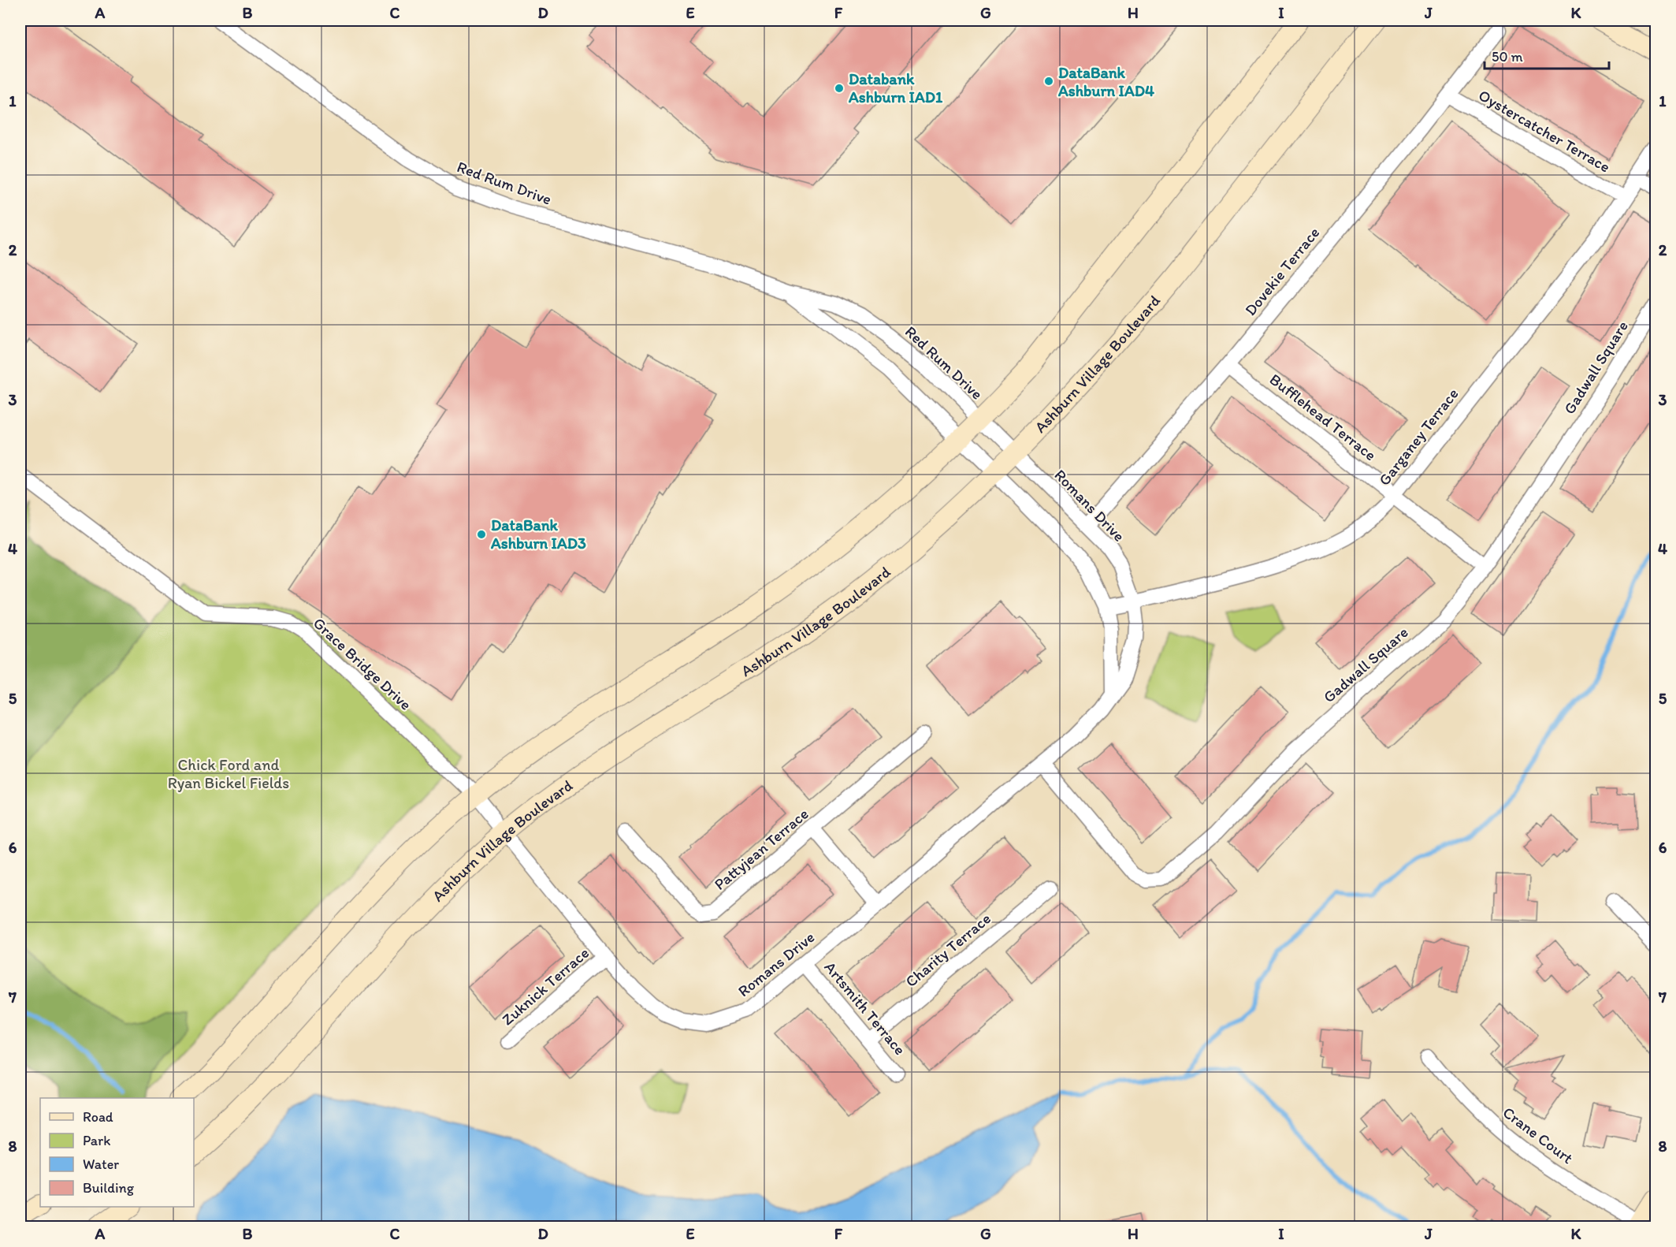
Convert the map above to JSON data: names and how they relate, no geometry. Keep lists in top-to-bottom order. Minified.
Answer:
{"streets":{"main road":["Ashburn Village Boulevard"],"street":["Oystercatcher Terrace","Red Rum Drive","Dovekie Terrace","Gadwall Square","Bufflehead Terrace","Garganey Terrace","Romans Drive","Grace Bridge Drive","Pattyjean Terrace","Charity Terrace","Zuknick Terrace","Artsmith Terrace","Crane Court"]},"crossings":[["Oystercatcher Terrace","Dovekie Terrace"],["Oystercatcher Terrace","Garganey Terrace"],["Red Rum Drive","Ashburn Village Boulevard"],["Red Rum Drive","Romans Drive"],["Dovekie Terrace","Bufflehead Terrace"],["Dovekie Terrace","Romans Drive"],["Ashburn Village Boulevard","Romans Drive"],["Gadwall Square","Bufflehead Terrace"],["Gadwall Square","Romans Drive"],["Bufflehead Terrace","Garganey Terrace"],["Garganey Terrace","Romans Drive"],["Romans Drive","Grace Bridge Drive"],["Romans Drive","Zuknick Terrace"],["Romans Drive","Artsmith Terrace"],["Charity Terrace","Artsmith Terrace"]],"parks":["Chick Ford and Ryan Bickel Fields"],"places":["DataBank Ashburn IAD4","Databank Ashburn IAD1","DataBank Ashburn IAD3"],"legend":["Road","Park","Water","Building"],"scale_bar":"50 m","grid":{"columns":["A","B","C","D","E","F","G","H","I","J","K"],"rows":["1","2","3","4","5","6","7","8"]}}
